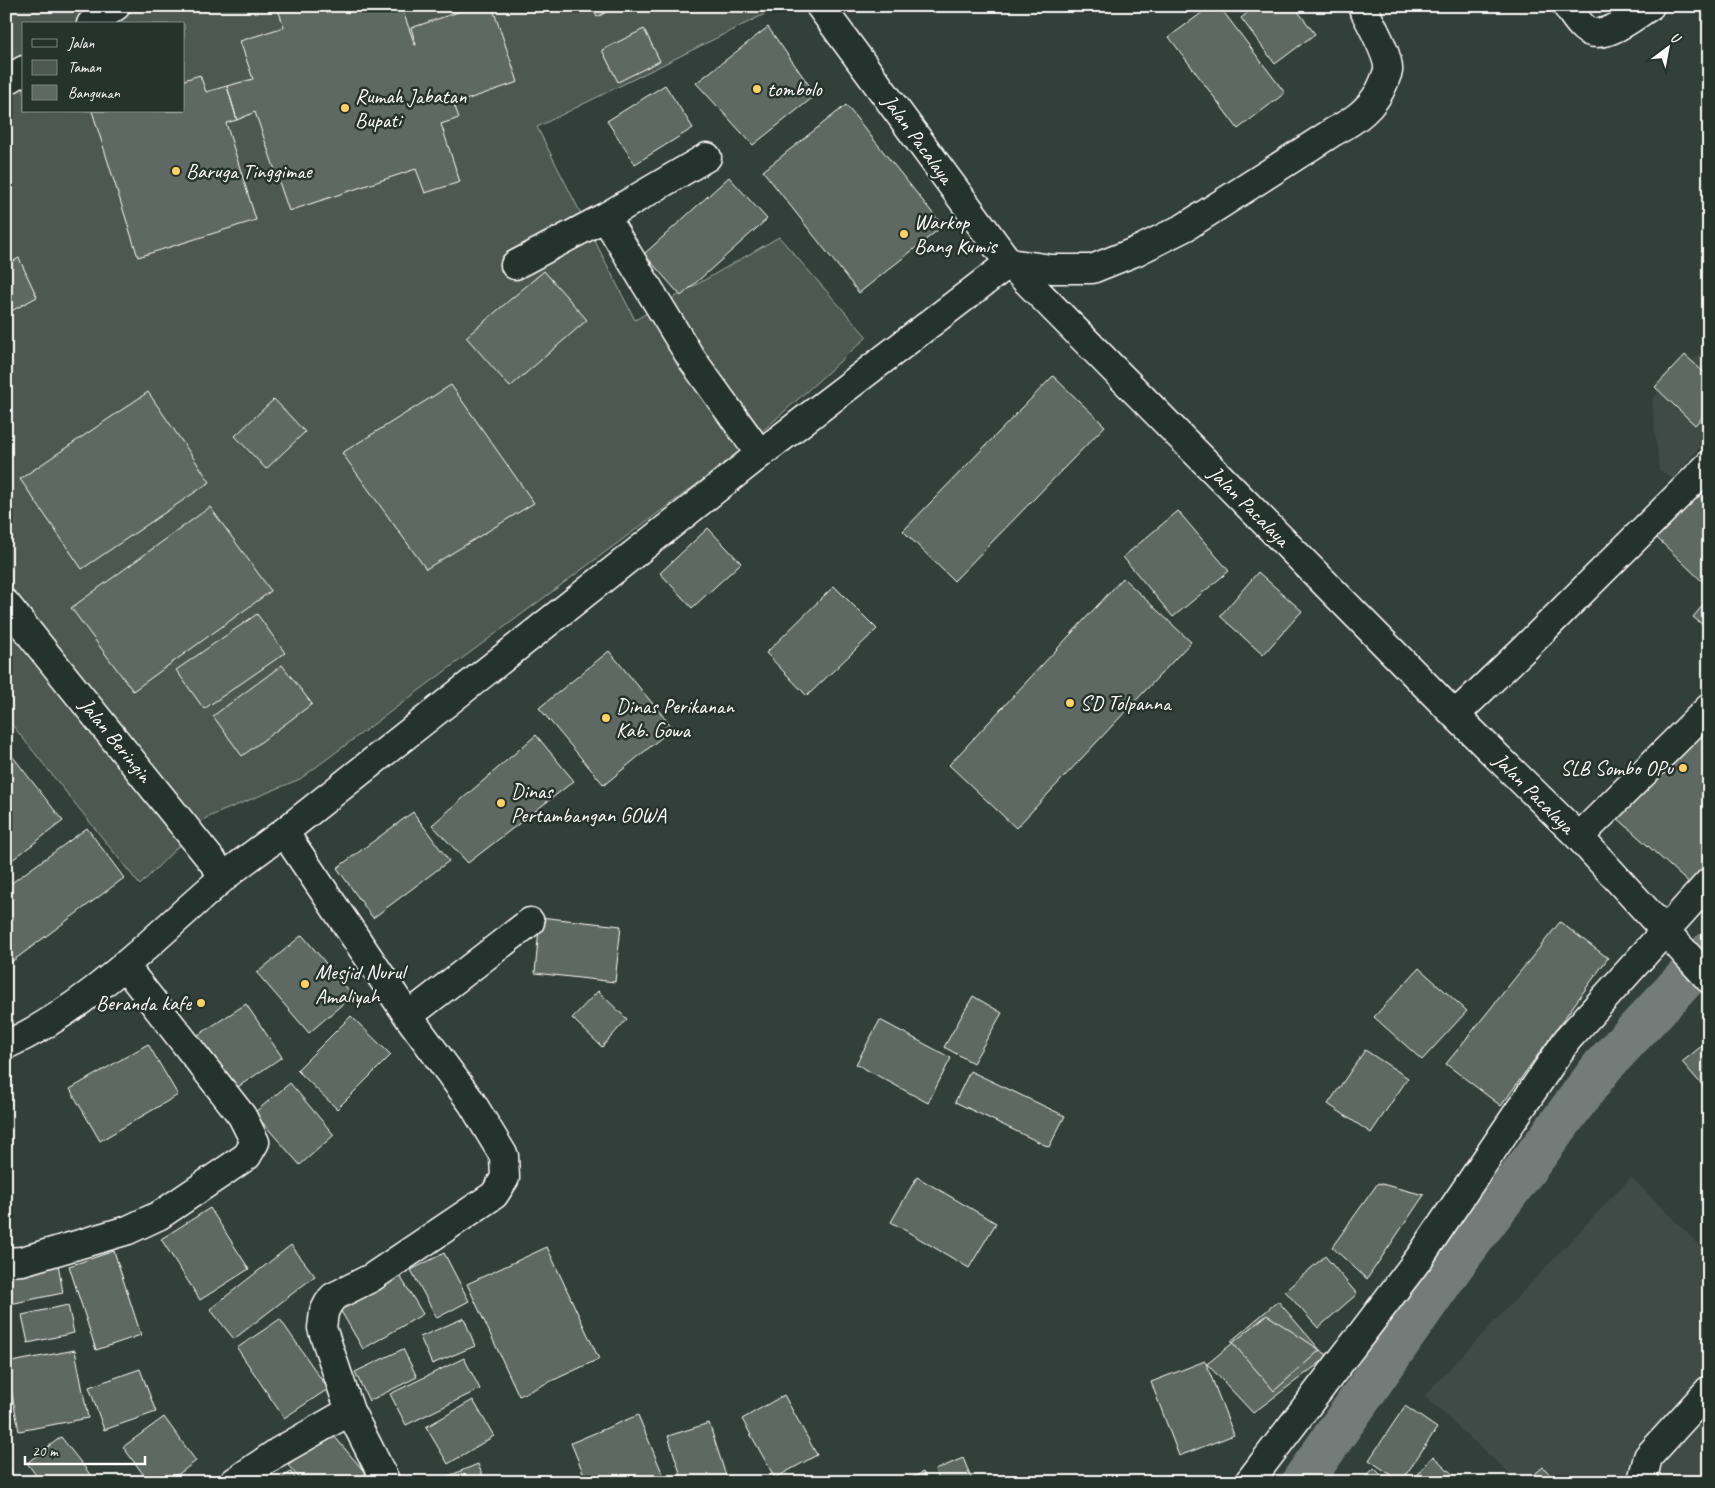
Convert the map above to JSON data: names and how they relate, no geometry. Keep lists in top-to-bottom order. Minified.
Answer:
{"streets":{"street":["Jalan Pacalaya","Jalan Beringin"]},"places":["tombolo","Rumah Jabatan Bupati","Baruga Tinggimae","Warkop Bang Kumis","SD Tolpanna","Dinas Perikanan Kab. Gowa","SLB Sombo OPu","Dinas Pertambangan GOWA","Mesjid Nurul Amaliyah","Beranda kafe"],"legend":["Jalan","Taman","Bangunan"],"scale_bar":"20 m","north":"top right"}
